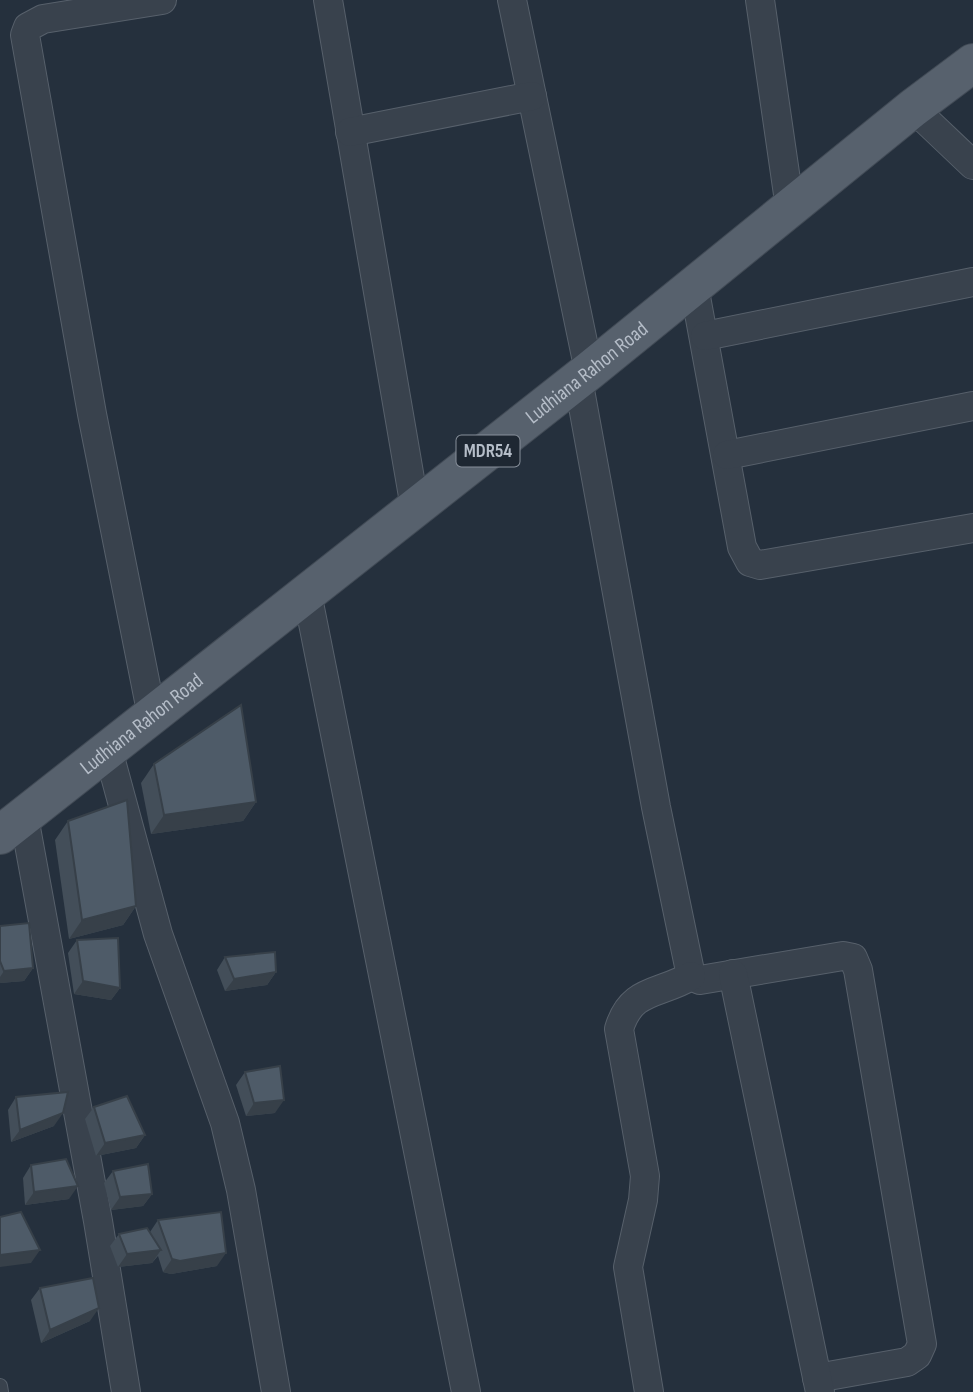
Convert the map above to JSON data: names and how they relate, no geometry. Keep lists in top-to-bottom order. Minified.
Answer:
{"streets":{"main road":["Ludhiana Rahon Road","MDR54"]}}
